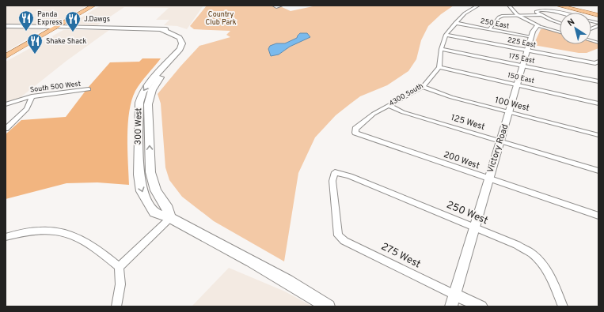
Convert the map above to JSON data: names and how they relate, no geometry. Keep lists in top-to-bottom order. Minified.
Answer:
{"streets":{"main road":["300 West"],"street":["250 East","225 East","175 East","150 East","South 500 West","4300 South","100 West","125 West","Victory Road","200 West","250 West","275 West"]},"crossings":[["250 East","Victory Road"],["225 East","Victory Road"],["175 East","Victory Road"],["150 East","4300 South"],["150 East","Victory Road"],["4300 South","100 West"],["4300 South","125 West"],["4300 South","200 West"],["100 West","Victory Road"],["125 West","Victory Road"],["Victory Road","200 West"],["Victory Road","250 West"],["Victory Road","275 West"],["250 West","275 West"]],"parks":["Country Club Park"],"places":{"restaurant":["Panda Express","J.Dawgs","Shake Shack"]},"north":"top left"}
